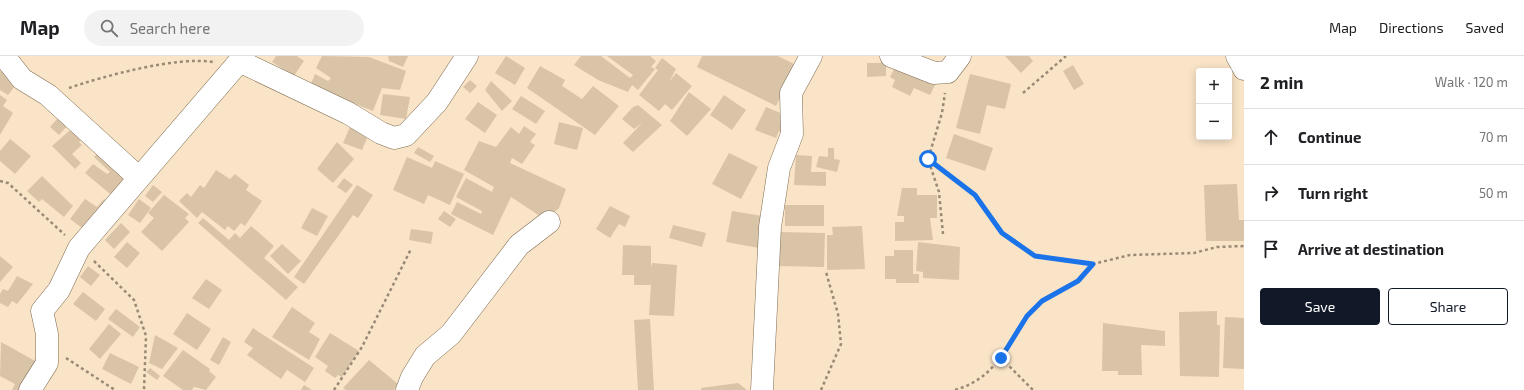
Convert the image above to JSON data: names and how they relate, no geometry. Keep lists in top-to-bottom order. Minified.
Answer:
{"page":{"header":"Map","search":"Search here","nav":["Map","Directions","Saved"],"heading":["2 min","Walk · 120 m"],"map_buttons":["+","−"],"list":[["Continue","70 m"],["Turn right","50 m"],"Arrive at destination"],"buttons":["Save","Share"]}}
